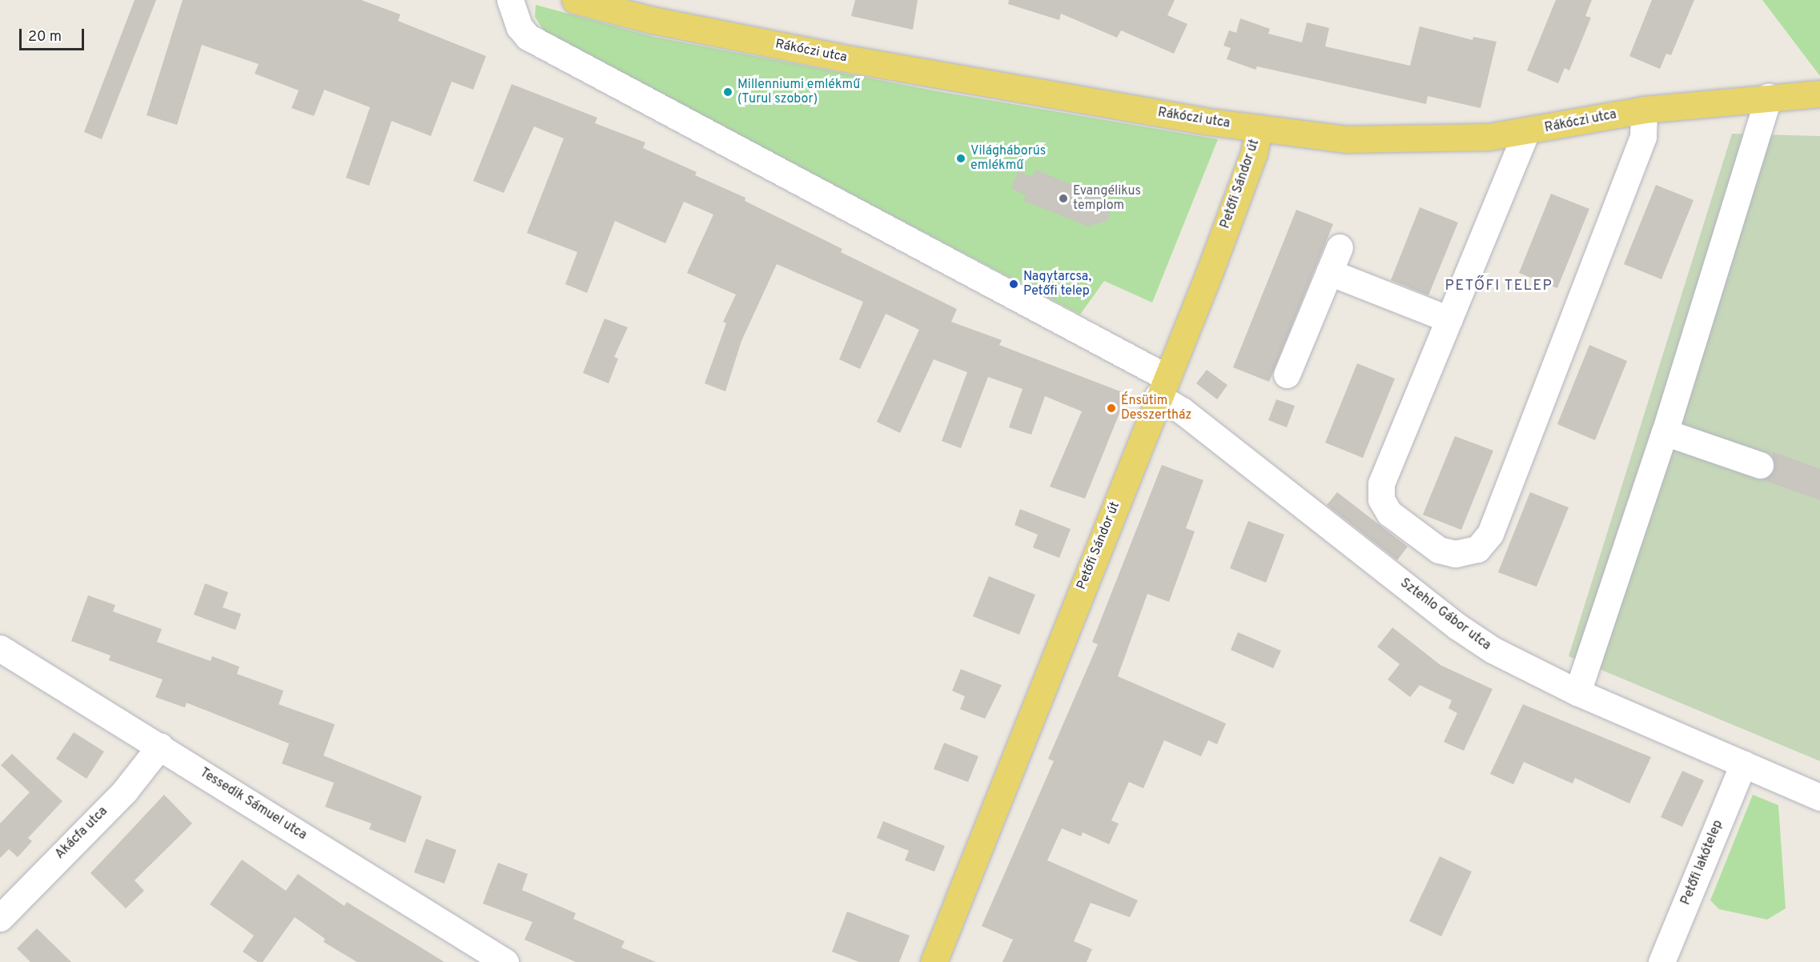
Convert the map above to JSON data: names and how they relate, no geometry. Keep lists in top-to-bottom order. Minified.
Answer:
{"streets":{"main road":["Rákóczi utca","Petőfi Sándor út"],"street":["Sztehlo Gábor utca","Tessedik Sámuel utca","Akácfa utca","Petőfi lakótelep"]},"crossings":[["Rákóczi utca","Petőfi Sándor út"],["Petőfi Sándor út","Sztehlo Gábor utca"],["Sztehlo Gábor utca","Petőfi lakótelep"],["Tessedik Sámuel utca","Akácfa utca"]],"districts":["PETŐFI TELEP"],"places":["Millenniumi emlékmű (Turul szobor)","Világháborús emlékmű","Evangélikus templom","Nagytarcsa, Petőfi telep","Énsütim Desszertház"],"scale_bar":"20 m"}
